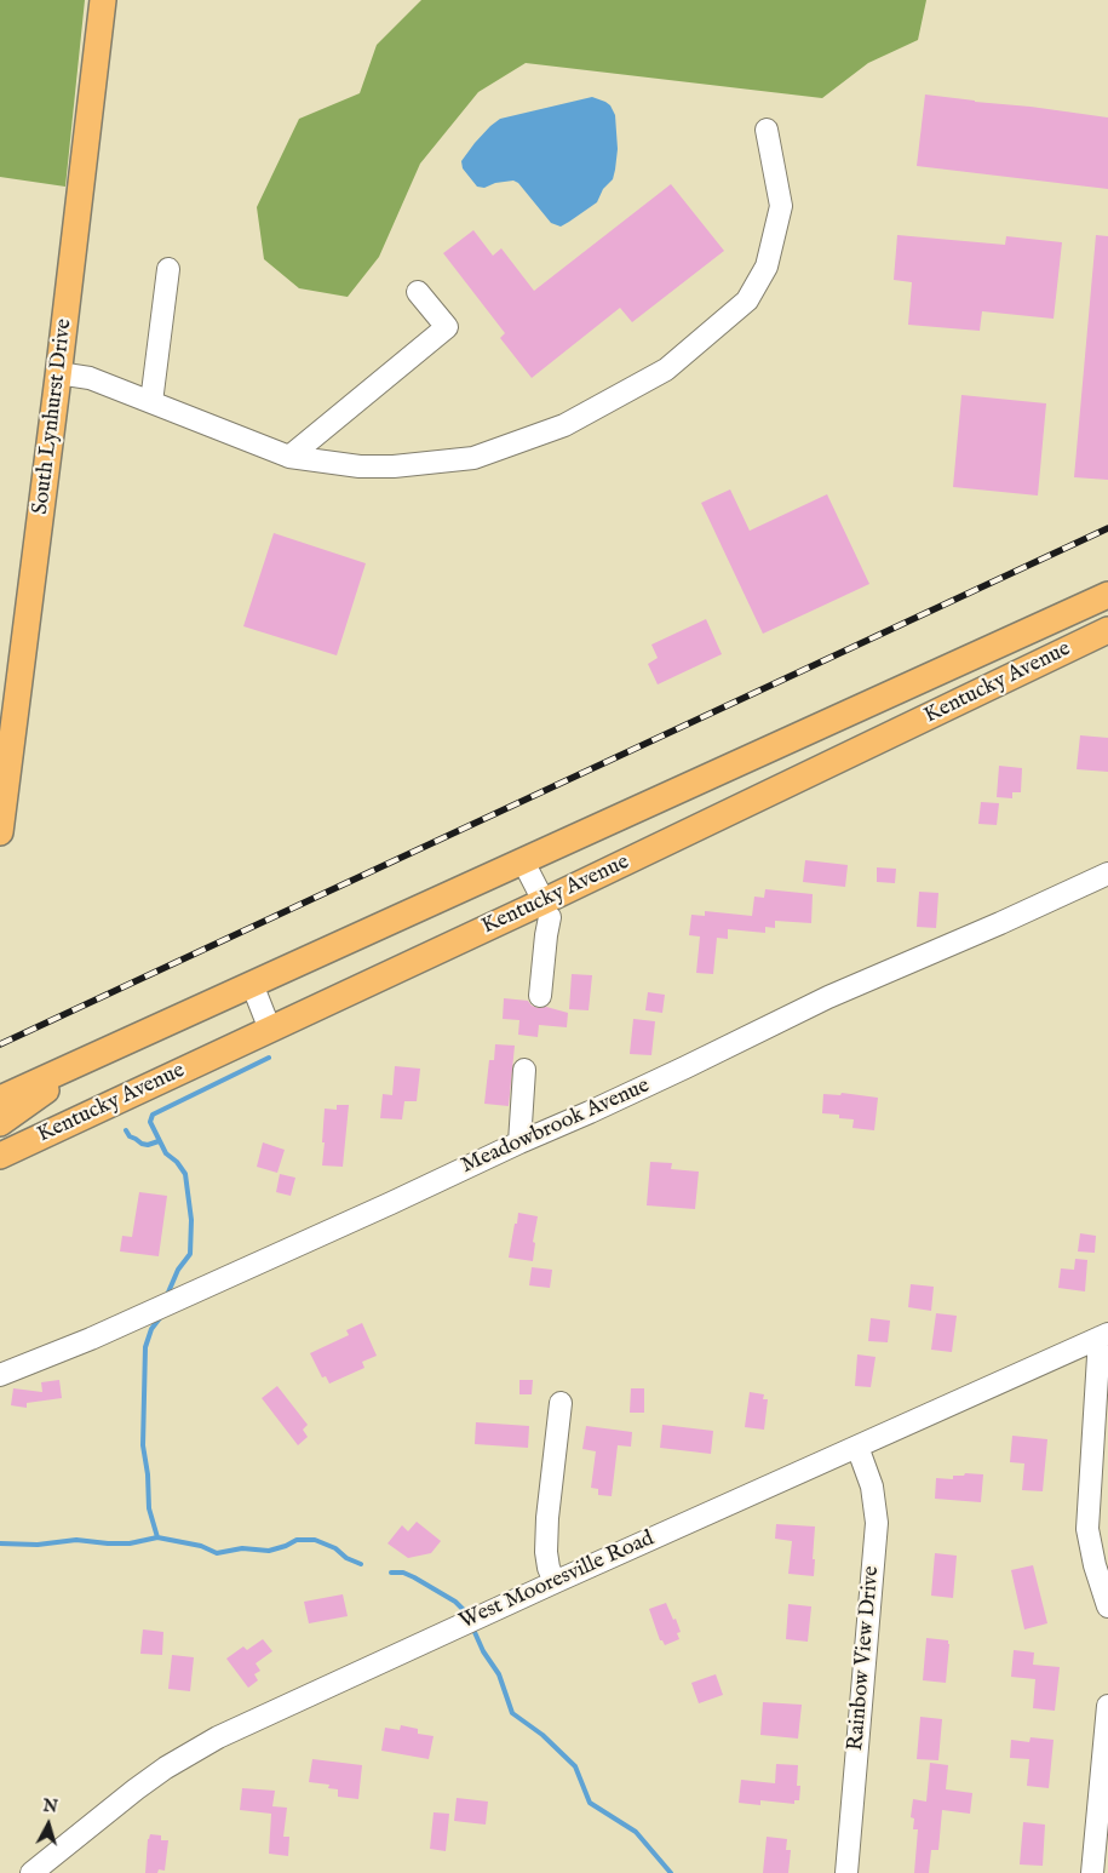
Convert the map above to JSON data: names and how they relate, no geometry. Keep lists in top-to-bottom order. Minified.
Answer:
{"streets":{"main road":["South Lynhurst Drive","Kentucky Avenue"],"street":["Meadowbrook Avenue","West Mooresville Road","Rainbow View Drive"]},"crossings":[["West Mooresville Road","Rainbow View Drive"]],"north":"top"}
